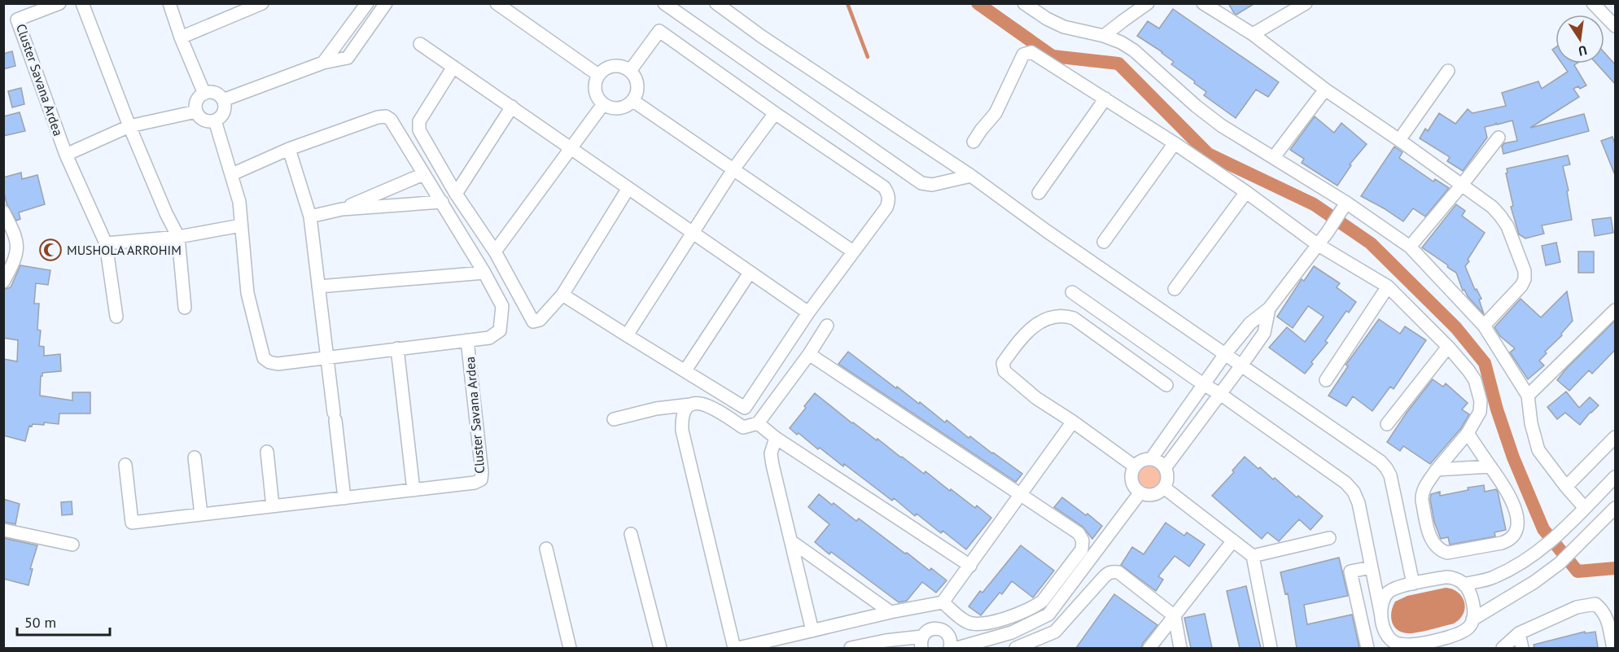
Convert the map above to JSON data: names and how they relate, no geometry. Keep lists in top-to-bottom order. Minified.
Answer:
{"streets":{"street":["Cluster Savana Ardea"]},"places":{"mosque":["MUSHOLA ARROHIM"]},"scale_bar":"50 m","north":"bottom"}
